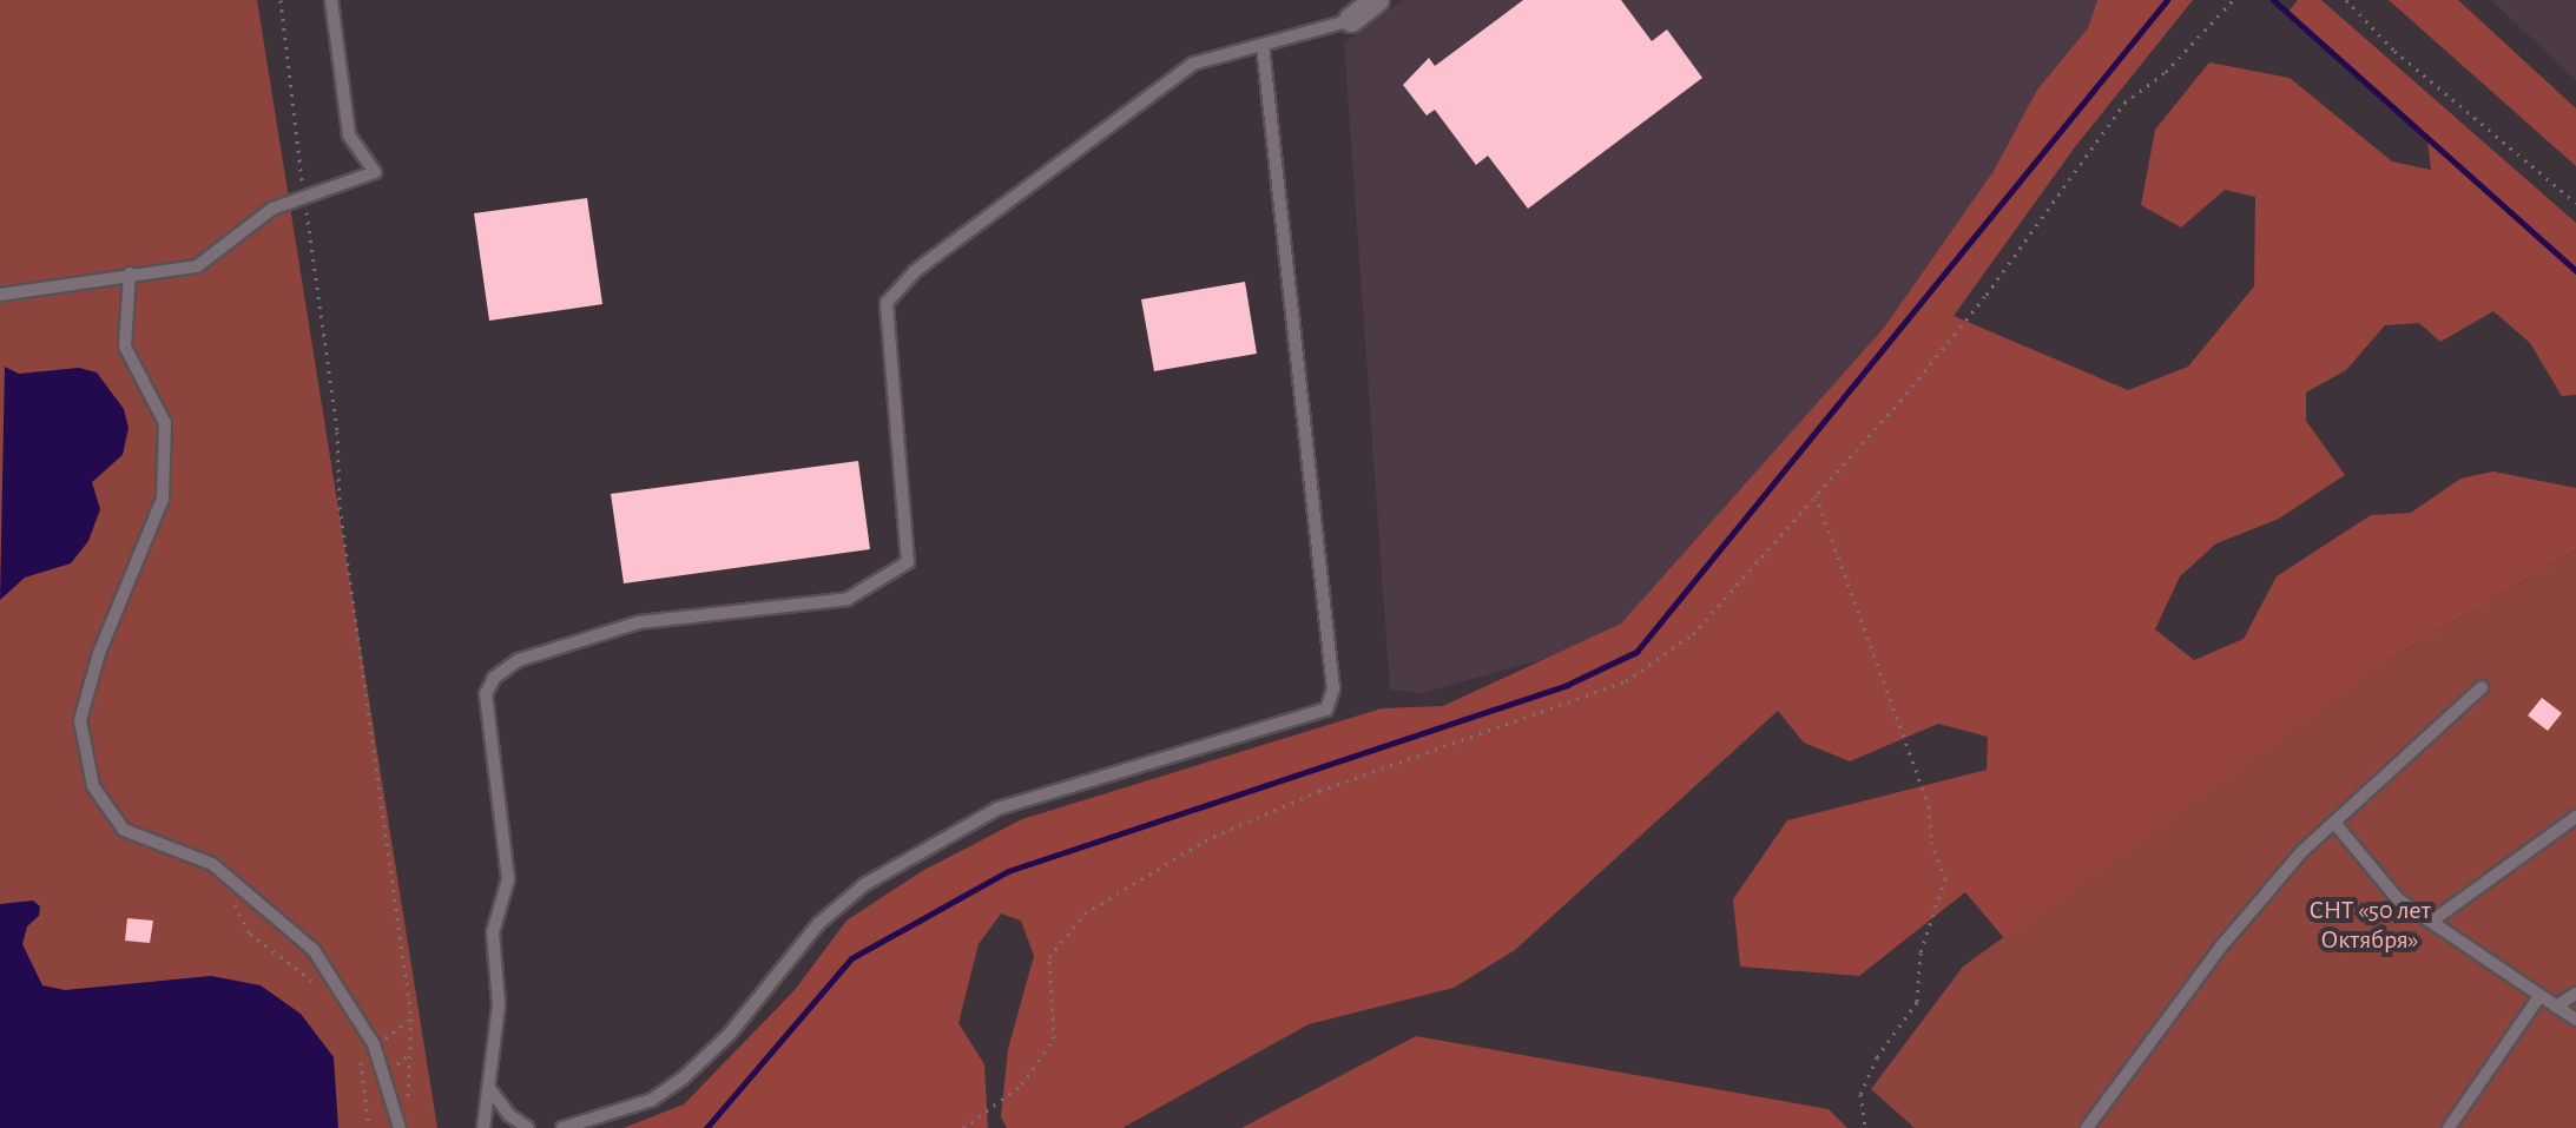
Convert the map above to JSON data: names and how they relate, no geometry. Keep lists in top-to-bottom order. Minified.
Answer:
{"parks":["СНТ «50 лет Октября»"]}
